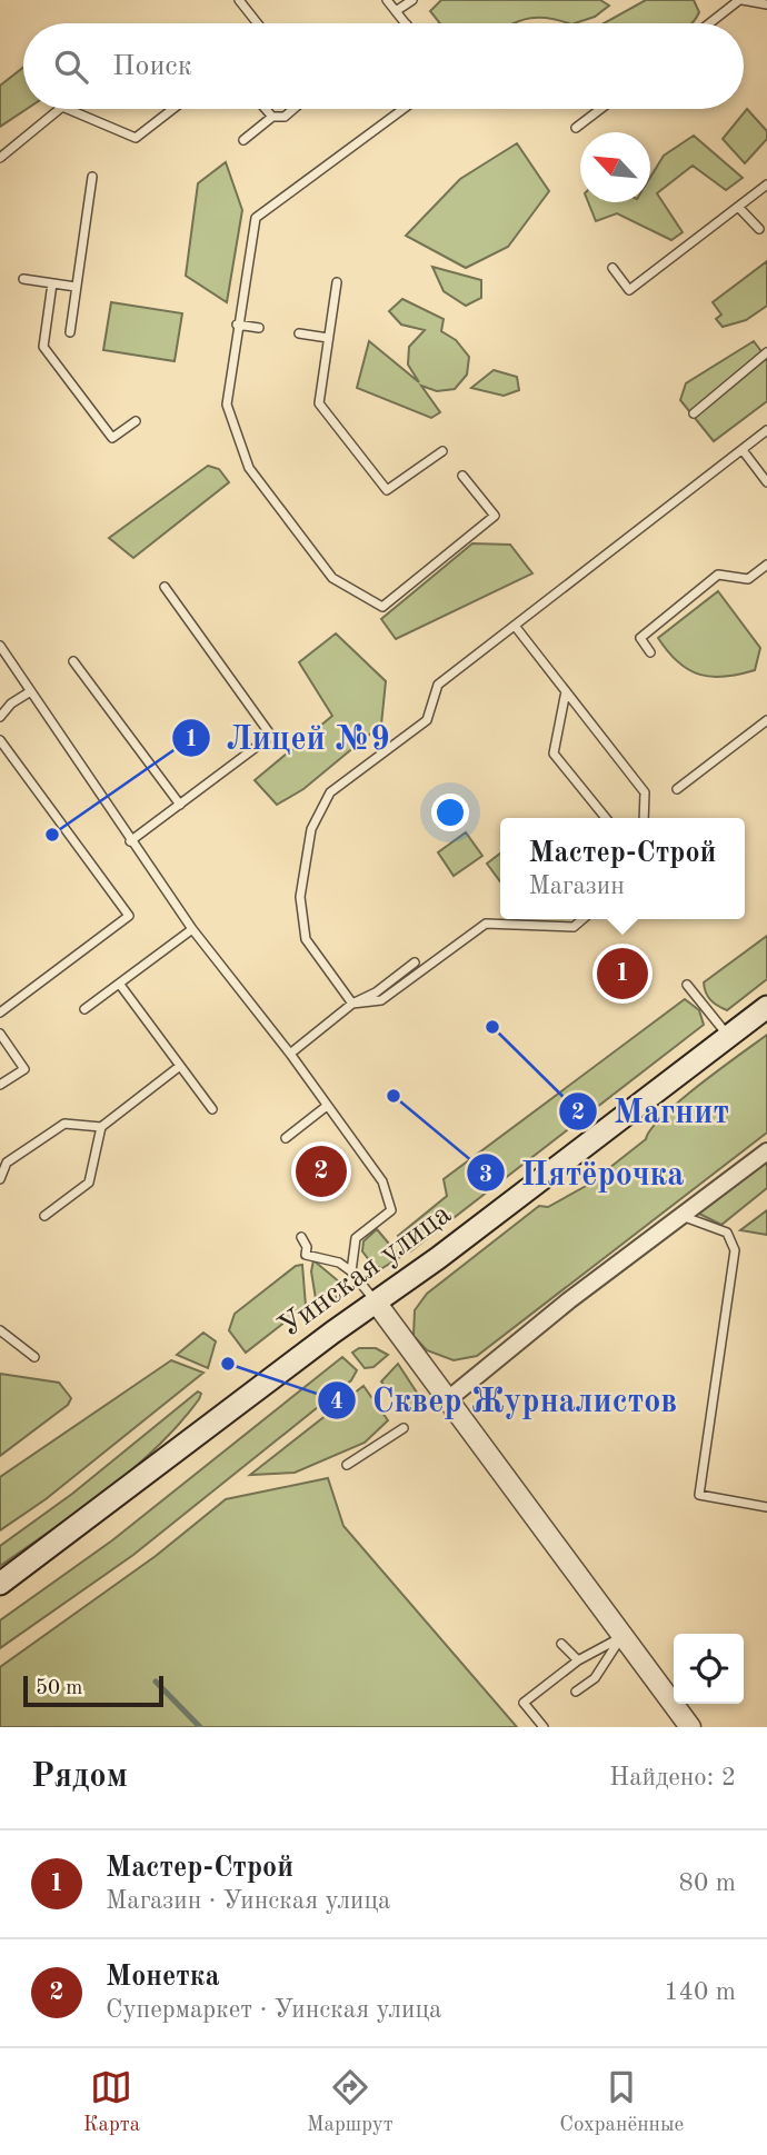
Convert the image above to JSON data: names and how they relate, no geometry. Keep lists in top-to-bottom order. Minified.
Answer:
{"streets":{"main road":["Уинская улица"]},"places":["Лицей №9","Магнит","Пятёрочка","Сквер Журналистов"],"scale_bar":"50 m","north":"top left","page":{"search":"Поиск","popup":["Мастер-Строй","Магазин"],"pins":["1","2"],"scale":"50 m","heading":["Рядом","Найдено: 2"],"list":[{"mark":"1","name":"Мастер-Строй","note":"Магазин · Уинская улица","value":"80 m"},{"mark":"2","name":"Монетка","note":"Супермаркет · Уинская улица","value":"140 m"}],"nav":["Карта","Маршрут","Сохранённые"]}}
